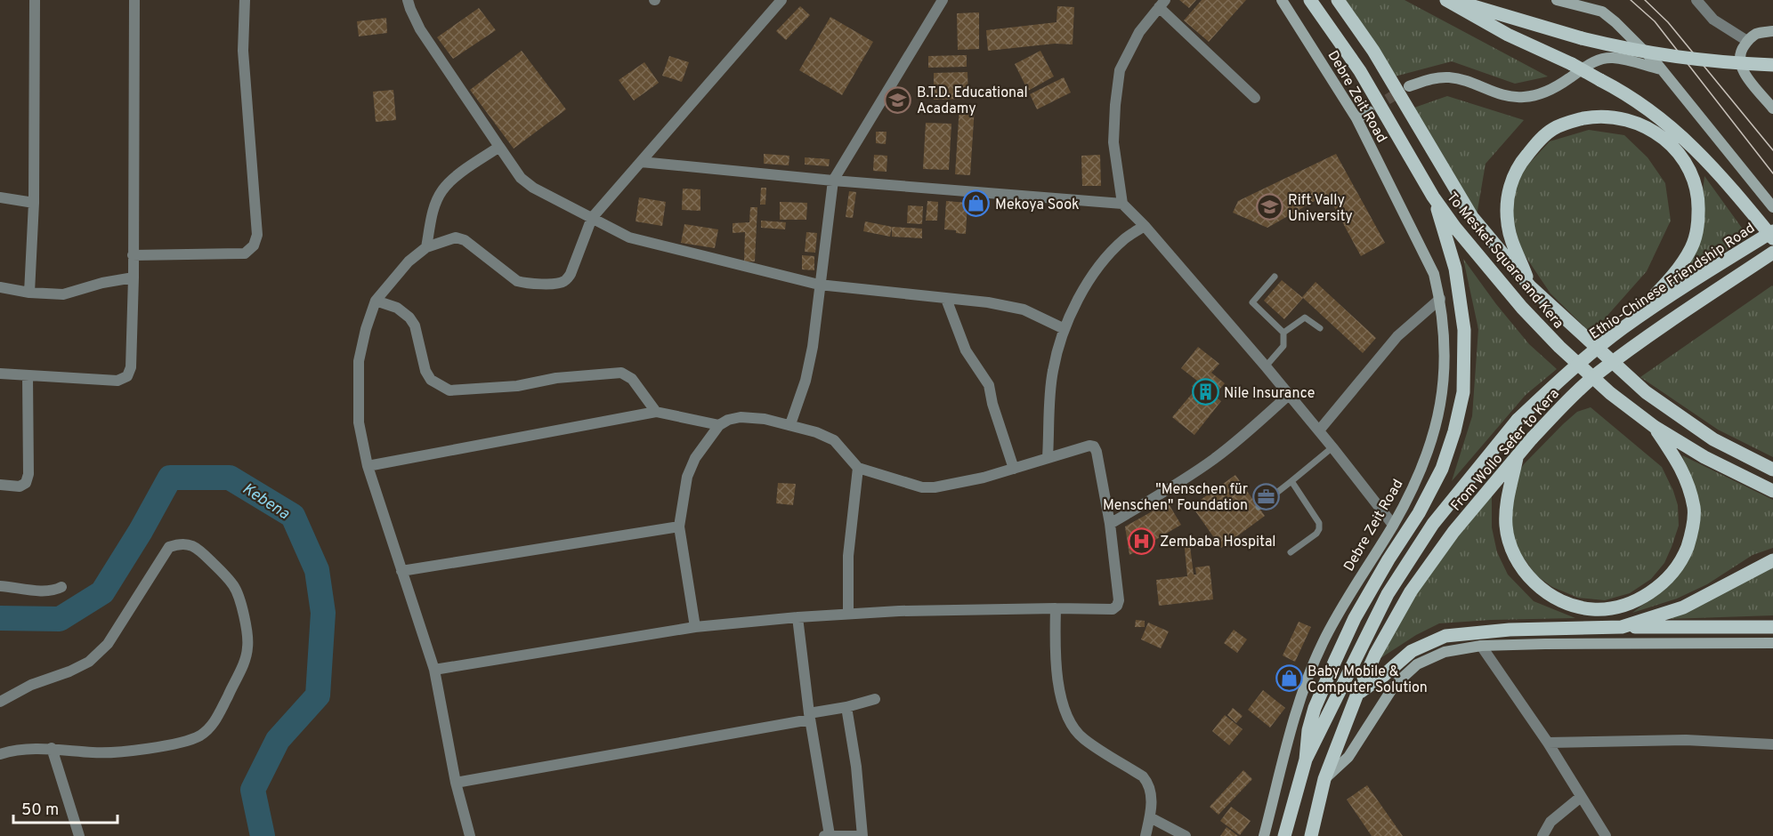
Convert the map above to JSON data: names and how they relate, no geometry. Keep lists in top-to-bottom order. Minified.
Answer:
{"streets":{"main road":["Debre Zeit Road","To Mesket Square and Kera","Ethio-Chinese Friendship Road","From Wollo Sefer to Kera"]},"water":["Kebena"],"places":{"school or university":["B.T.D. Educational Acadamy","Rift Vally University"],"shop":["Mekoya Sook","Baby Mobile & Computer Solution"],"building":["Nile Insurance"],"office":["\"Menschen für Menschen\" Foundation"],"hospital":["Zembaba Hospital"]},"scale_bar":"50 m"}
